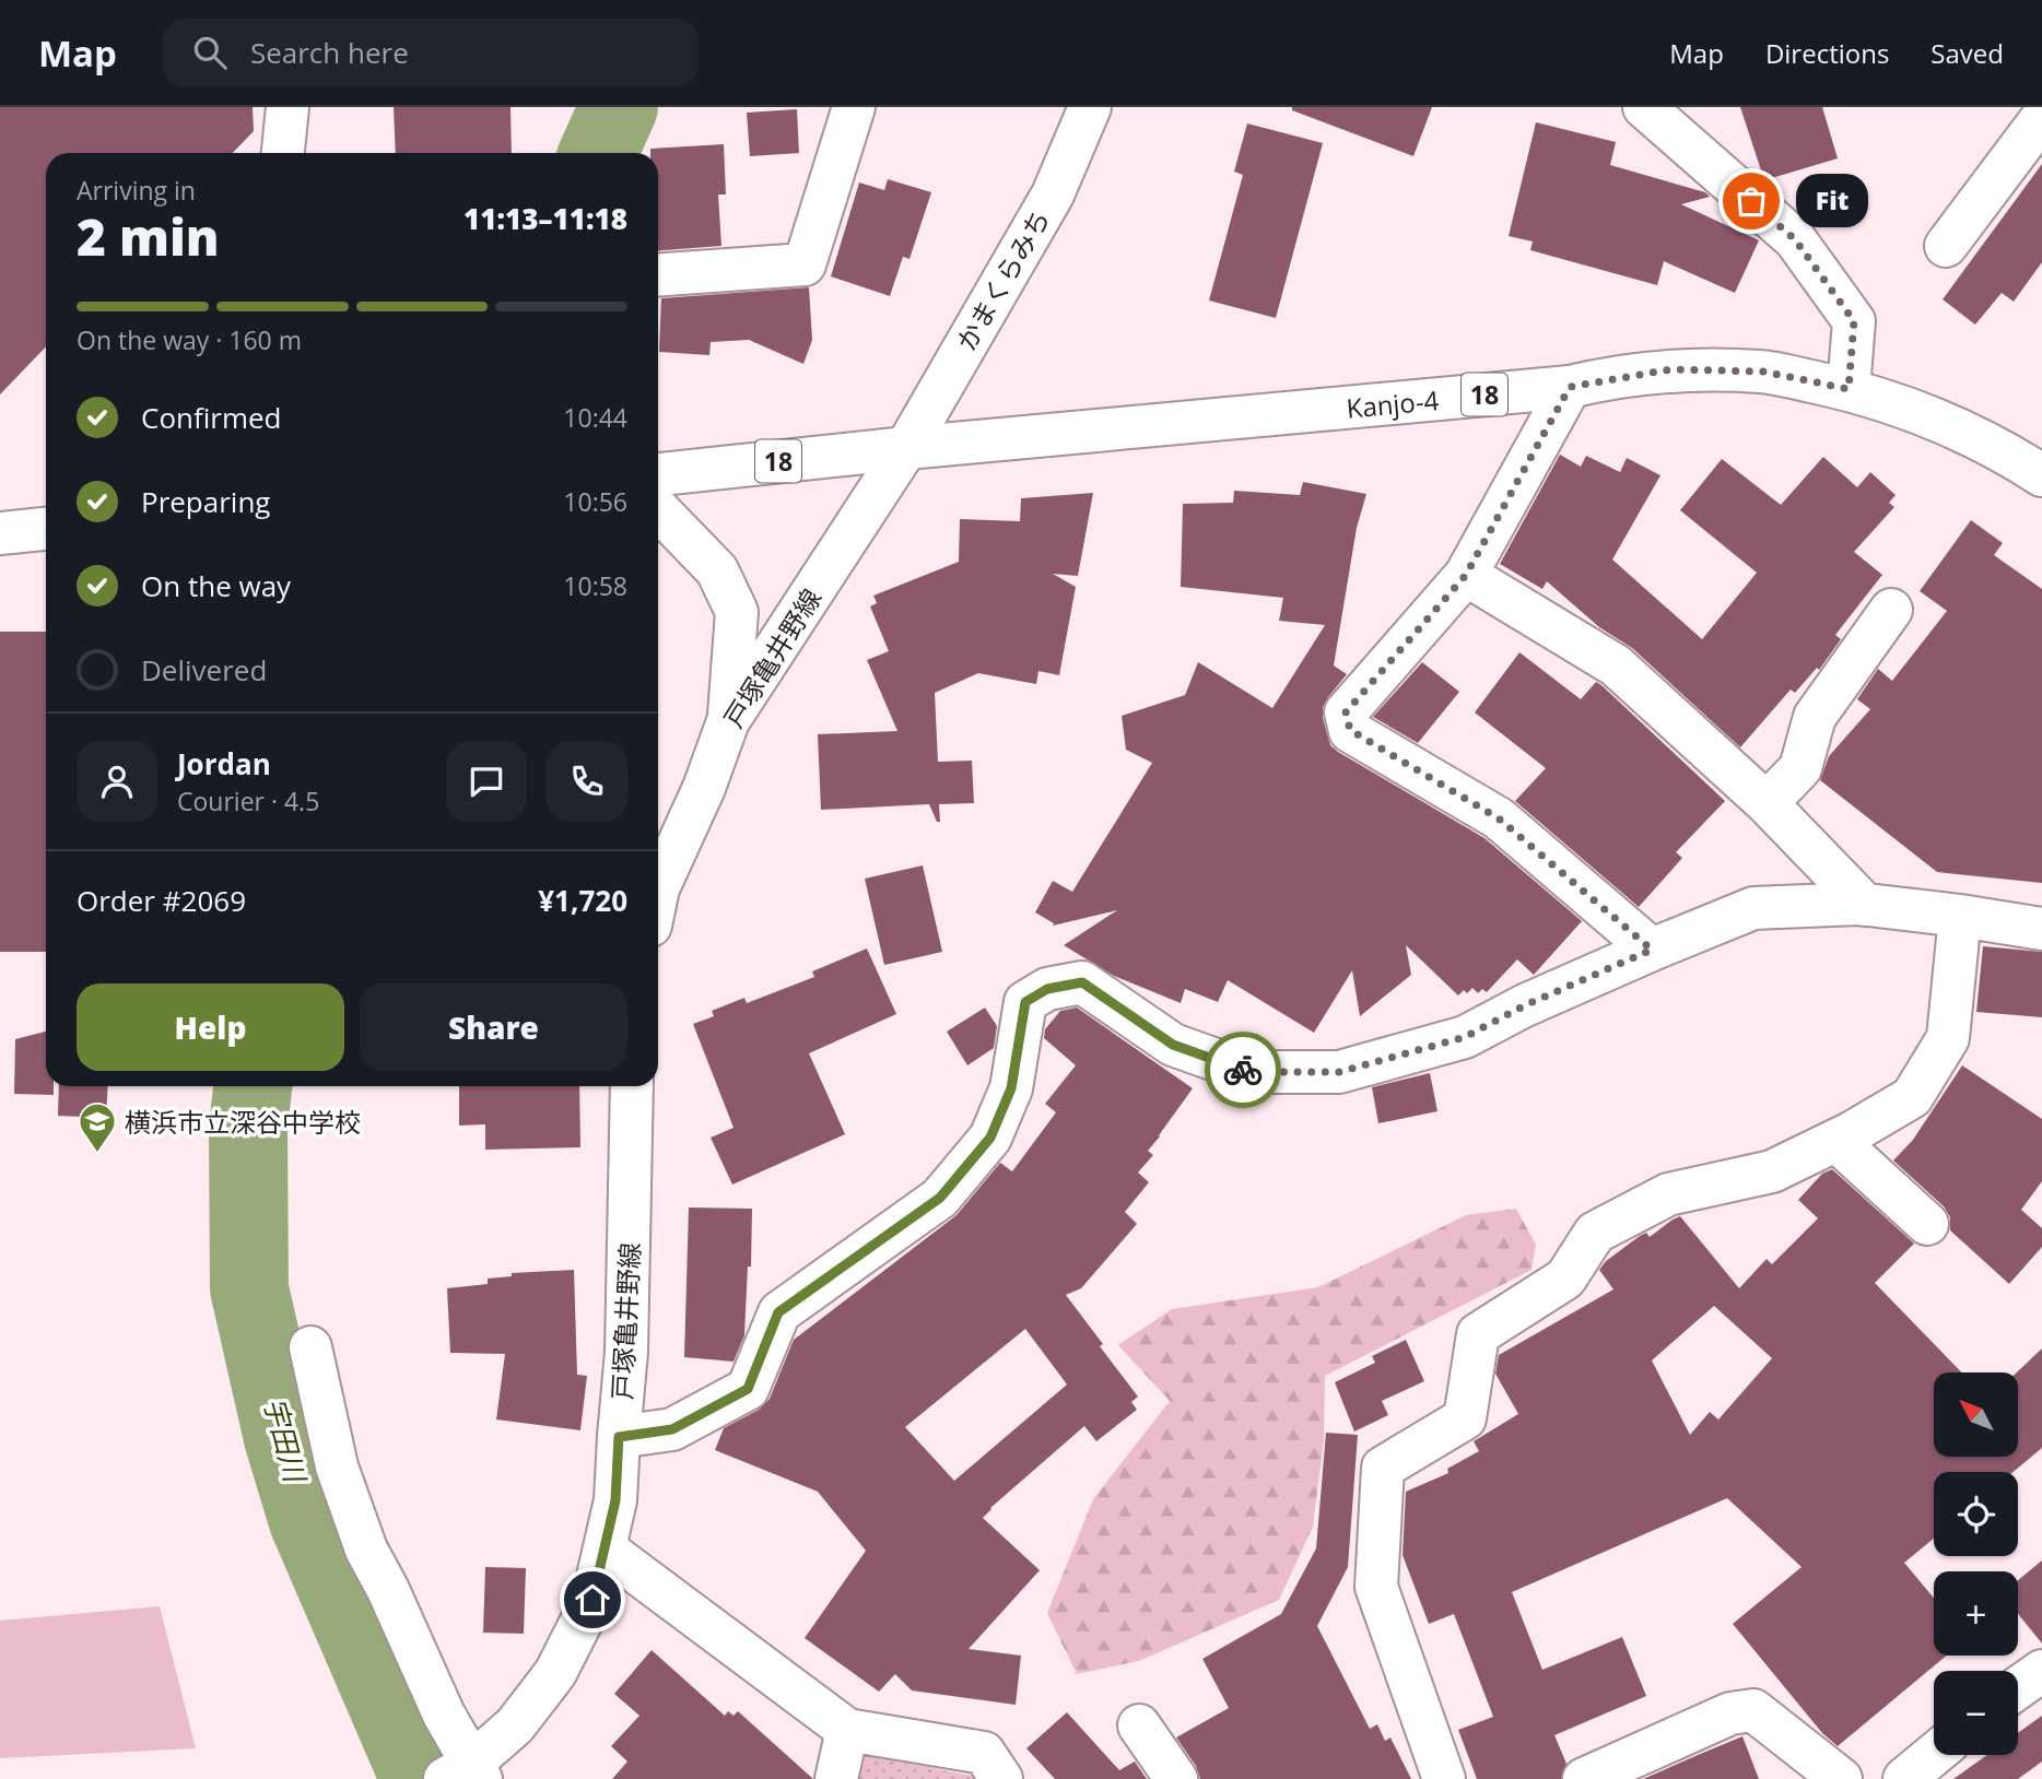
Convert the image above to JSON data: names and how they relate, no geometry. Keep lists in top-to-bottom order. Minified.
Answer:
{"streets":{"street":["かまくらみち","18","Kanjo-4","戸塚亀井野線"]},"crossings":[["かまくらみち","18"],["かまくらみち","Kanjo-4"],["かまくらみち","戸塚亀井野線"],["18","Kanjo-4"],["18","戸塚亀井野線"],["Kanjo-4","戸塚亀井野線"]],"water":["宇田川"],"places":{"other":["Fit"],"school or university":["横浜市立深谷中学校"]},"north":"top left","page":{"header":"Map","search":"Search here","nav":["Map","Directions","Saved"],"heading":["2 min","Arriving in","11:13–11:18"],"panel":["Jordan","Courier · 4.5","Order #2069","¥1,720"],"bubble":"Fit","bar":"On the way · 160 m","list":[["Confirmed","10:44"],["Preparing","10:56"],["On the way","10:58"],"Delivered"],"buttons":["Help","Share"],"map_buttons":["+","−"]}}
